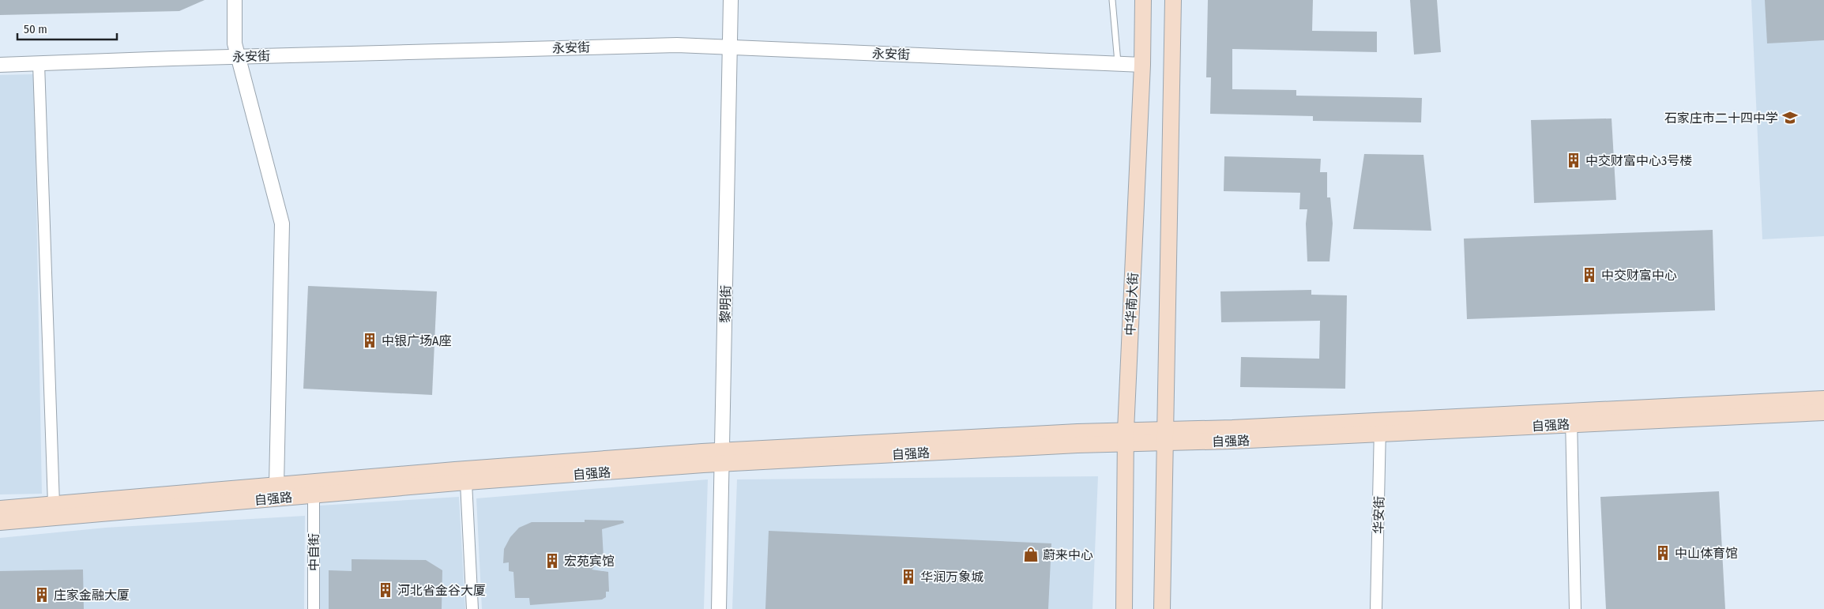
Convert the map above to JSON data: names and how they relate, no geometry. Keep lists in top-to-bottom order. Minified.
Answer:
{"streets":{"main road":["中华南大街","自强路"],"street":["永安街","黎明街","华安街","中自街"]},"crossings":[["永安街","黎明街"],["永安街","中华南大街"],["黎明街","自强路"],["中华南大街","自强路"],["自强路","华安街"],["自强路","中自街"]],"places":{"school or university":["石家庄市二十四中学"],"building":["中交财富中心3号楼","中交财富中心","中银广场A座","中山体育馆","宏苑宾馆","华润万象城","河北省金谷大厦","庄家金融大厦"],"shop":["蔚来中心"]},"scale_bar":"50 m"}
